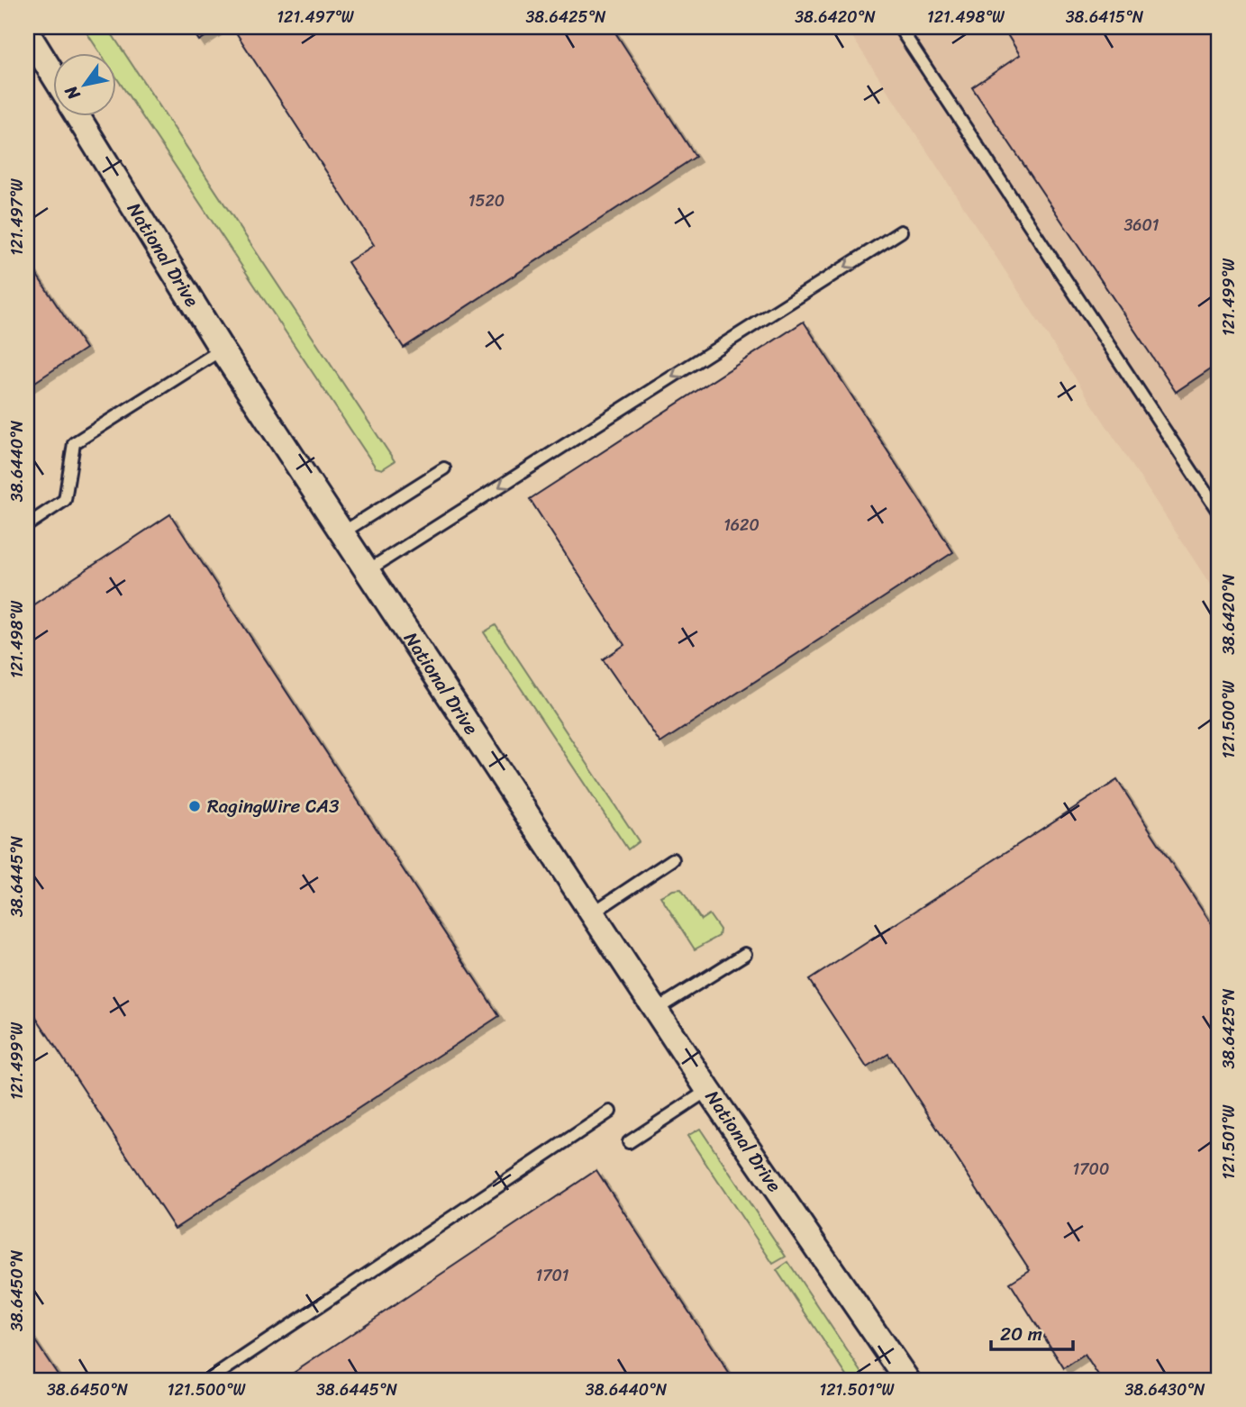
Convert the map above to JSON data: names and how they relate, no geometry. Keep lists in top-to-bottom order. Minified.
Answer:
{"streets":{"street":["National Drive"]},"places":["RagingWire CA3"],"house_numbers":["1520","3601","1620","1700","1701"],"scale_bar":"20 m","north":"bottom left","coordinates":["121.497°W","38.6425°N","38.6420°N","121.498°W","38.6415°N","121.499°W","38.6440°N","121.500°W","38.6445°N","121.501°W","38.6450°N","38.6430°N"]}
